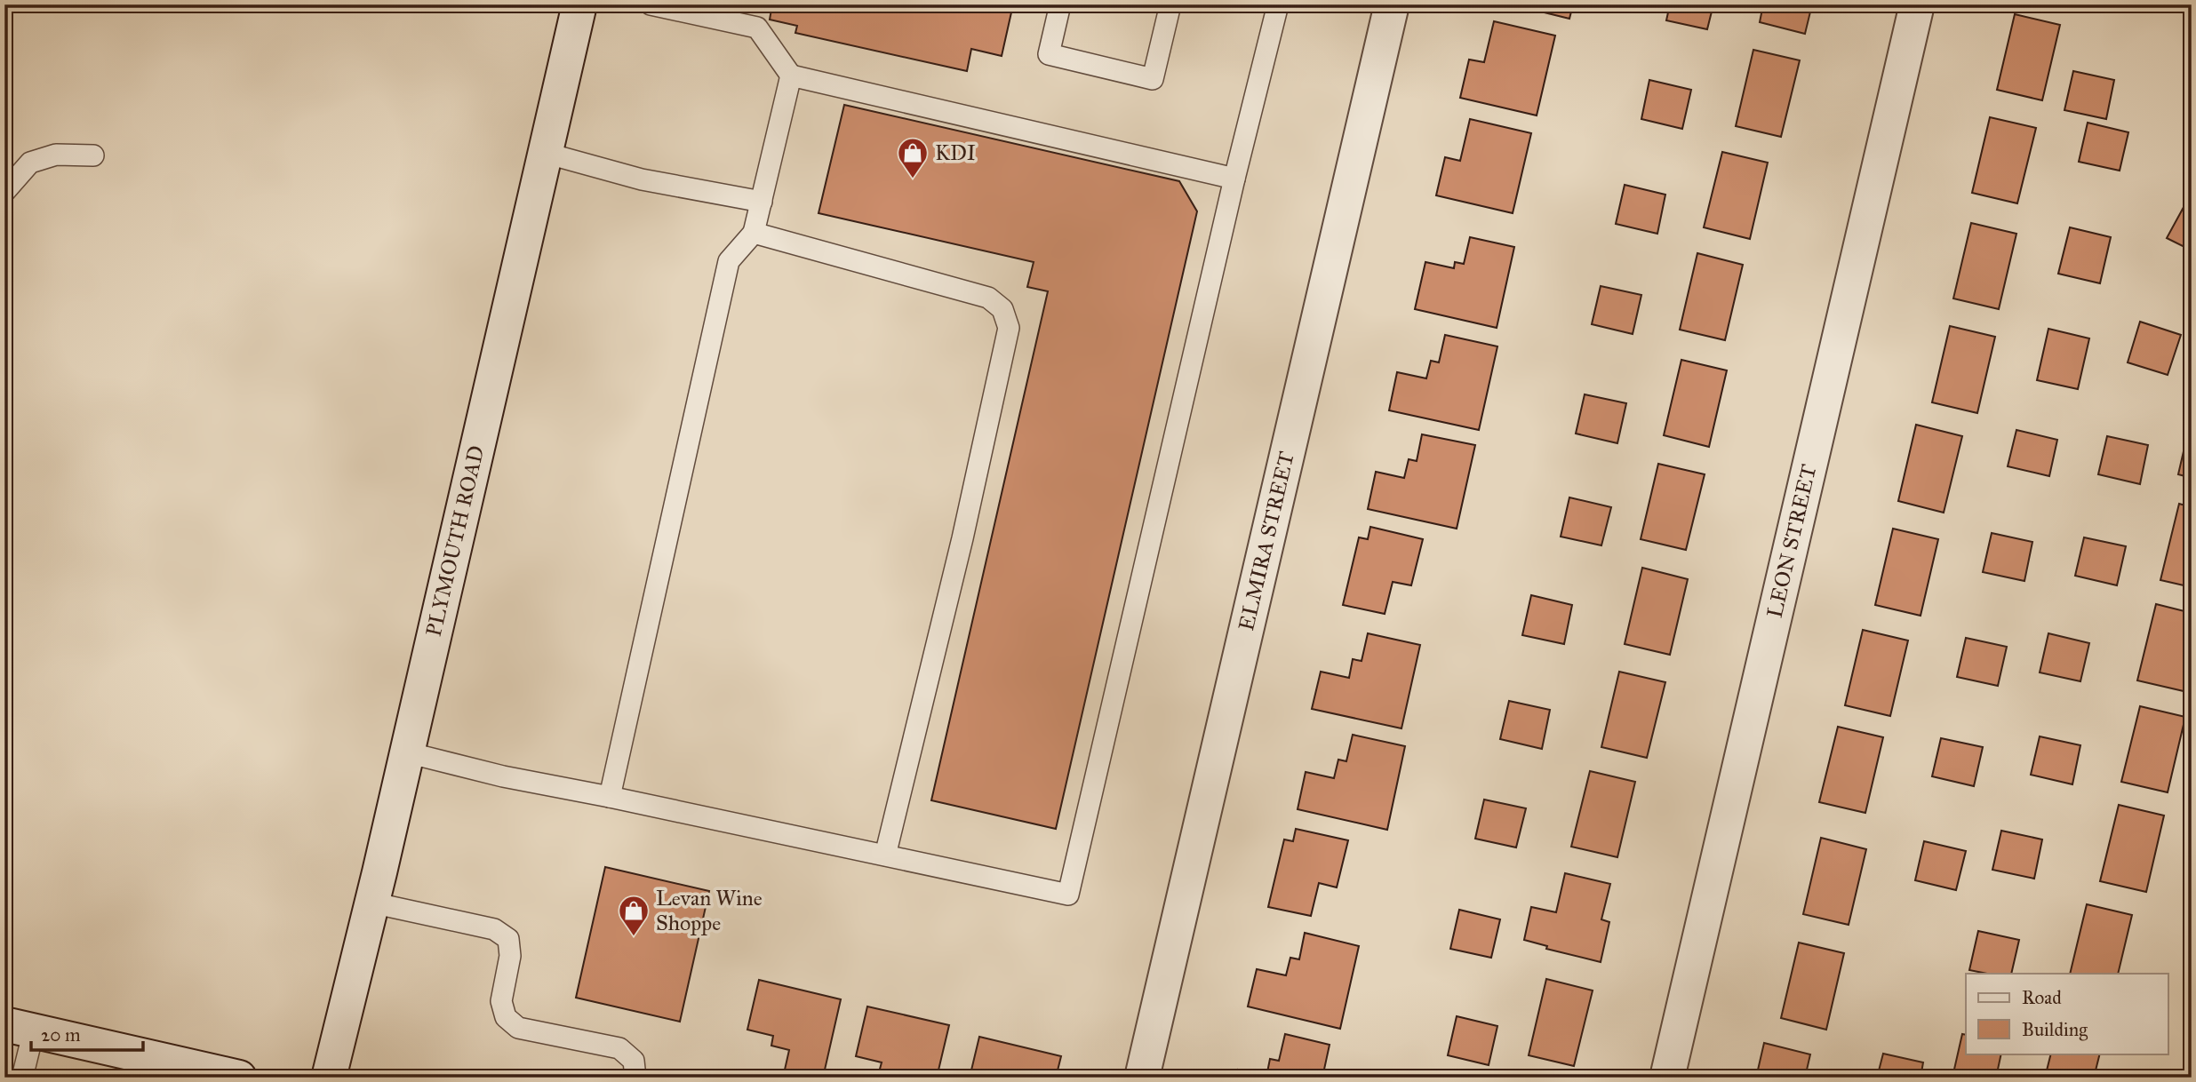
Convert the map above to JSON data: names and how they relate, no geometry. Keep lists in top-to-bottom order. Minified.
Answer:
{"streets":{"street":["PLYMOUTH ROAD","ELMIRA STREET","LEON STREET"]},"places":{"shop":["KDI","Levan Wine Shoppe"]},"legend":["Road","Building"],"scale_bar":"20 m"}
